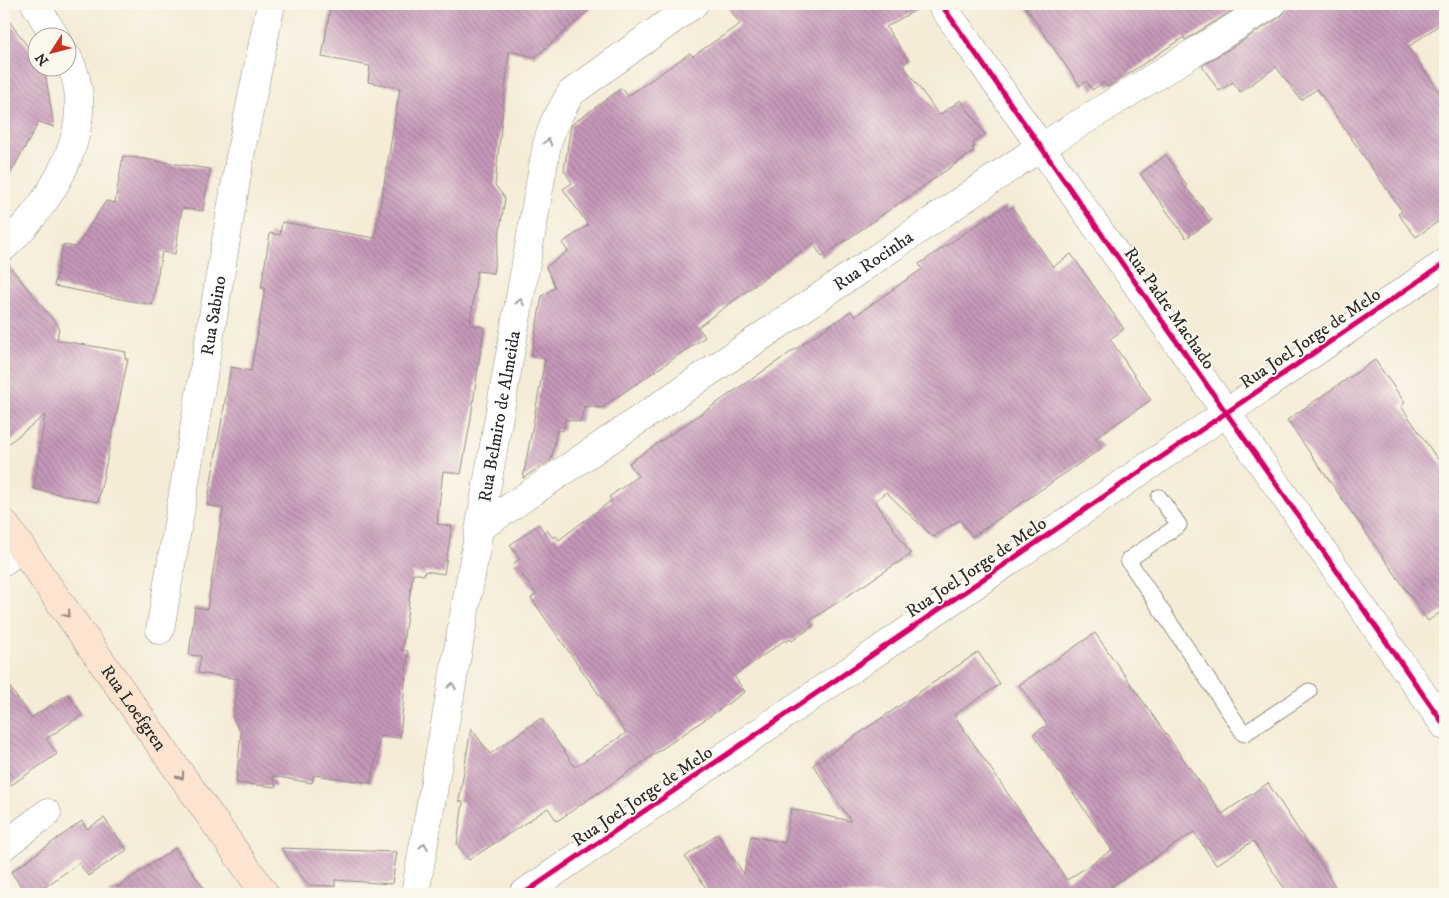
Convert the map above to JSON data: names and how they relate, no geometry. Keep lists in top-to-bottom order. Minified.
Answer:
{"streets":{"main road":["Rua Loefgren"],"street":["Rua Rocinha","Rua Padre Machado","Rua Sabino","Rua Joel Jorge de Melo","Rua Belmiro de Almeida"]},"crossings":[["Rua Rocinha","Rua Padre Machado"],["Rua Rocinha","Rua Belmiro de Almeida"],["Rua Padre Machado","Rua Joel Jorge de Melo"]],"one_way":["Rua Belmiro de Almeida","Rua Loefgren"],"north":"bottom left"}
